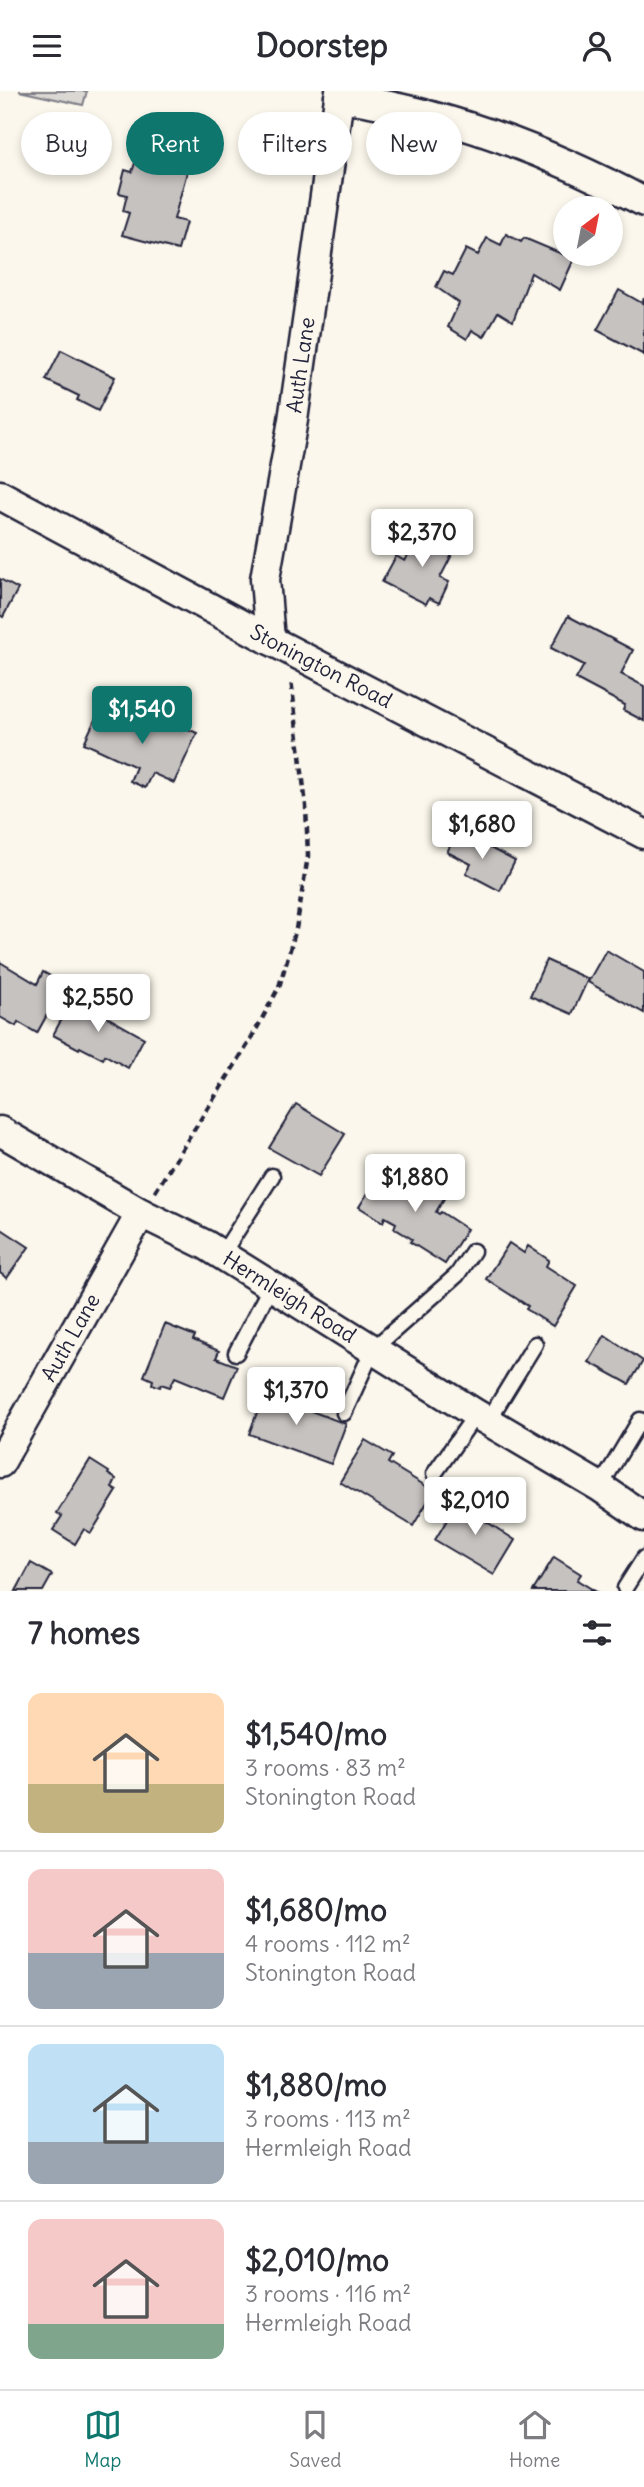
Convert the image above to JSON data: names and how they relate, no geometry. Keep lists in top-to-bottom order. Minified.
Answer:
{"streets":{"street":["Auth Lane","Stonington Road","Hermleigh Road"]},"crossings":[["Auth Lane","Stonington Road"],["Auth Lane","Hermleigh Road"]],"north":"top right","page":{"header":"Doorstep","chip":["Buy","Rent","Filters","New"],"price":["$2,370","$1,540","$1,680","$2,550","$1,880","$1,370","$2,010"],"heading":"7 homes","list":[{"name":"$1,540/mo","note":"3 rooms · 83 m² · Stonington Road"},{"name":"$1,680/mo","note":"4 rooms · 112 m² · Stonington Road"},{"name":"$1,880/mo","note":"3 rooms · 113 m² · Hermleigh Road"},{"name":"$2,010/mo","note":"3 rooms · 116 m² · Hermleigh Road"}],"tabs":["Map","Saved","Home"]}}
